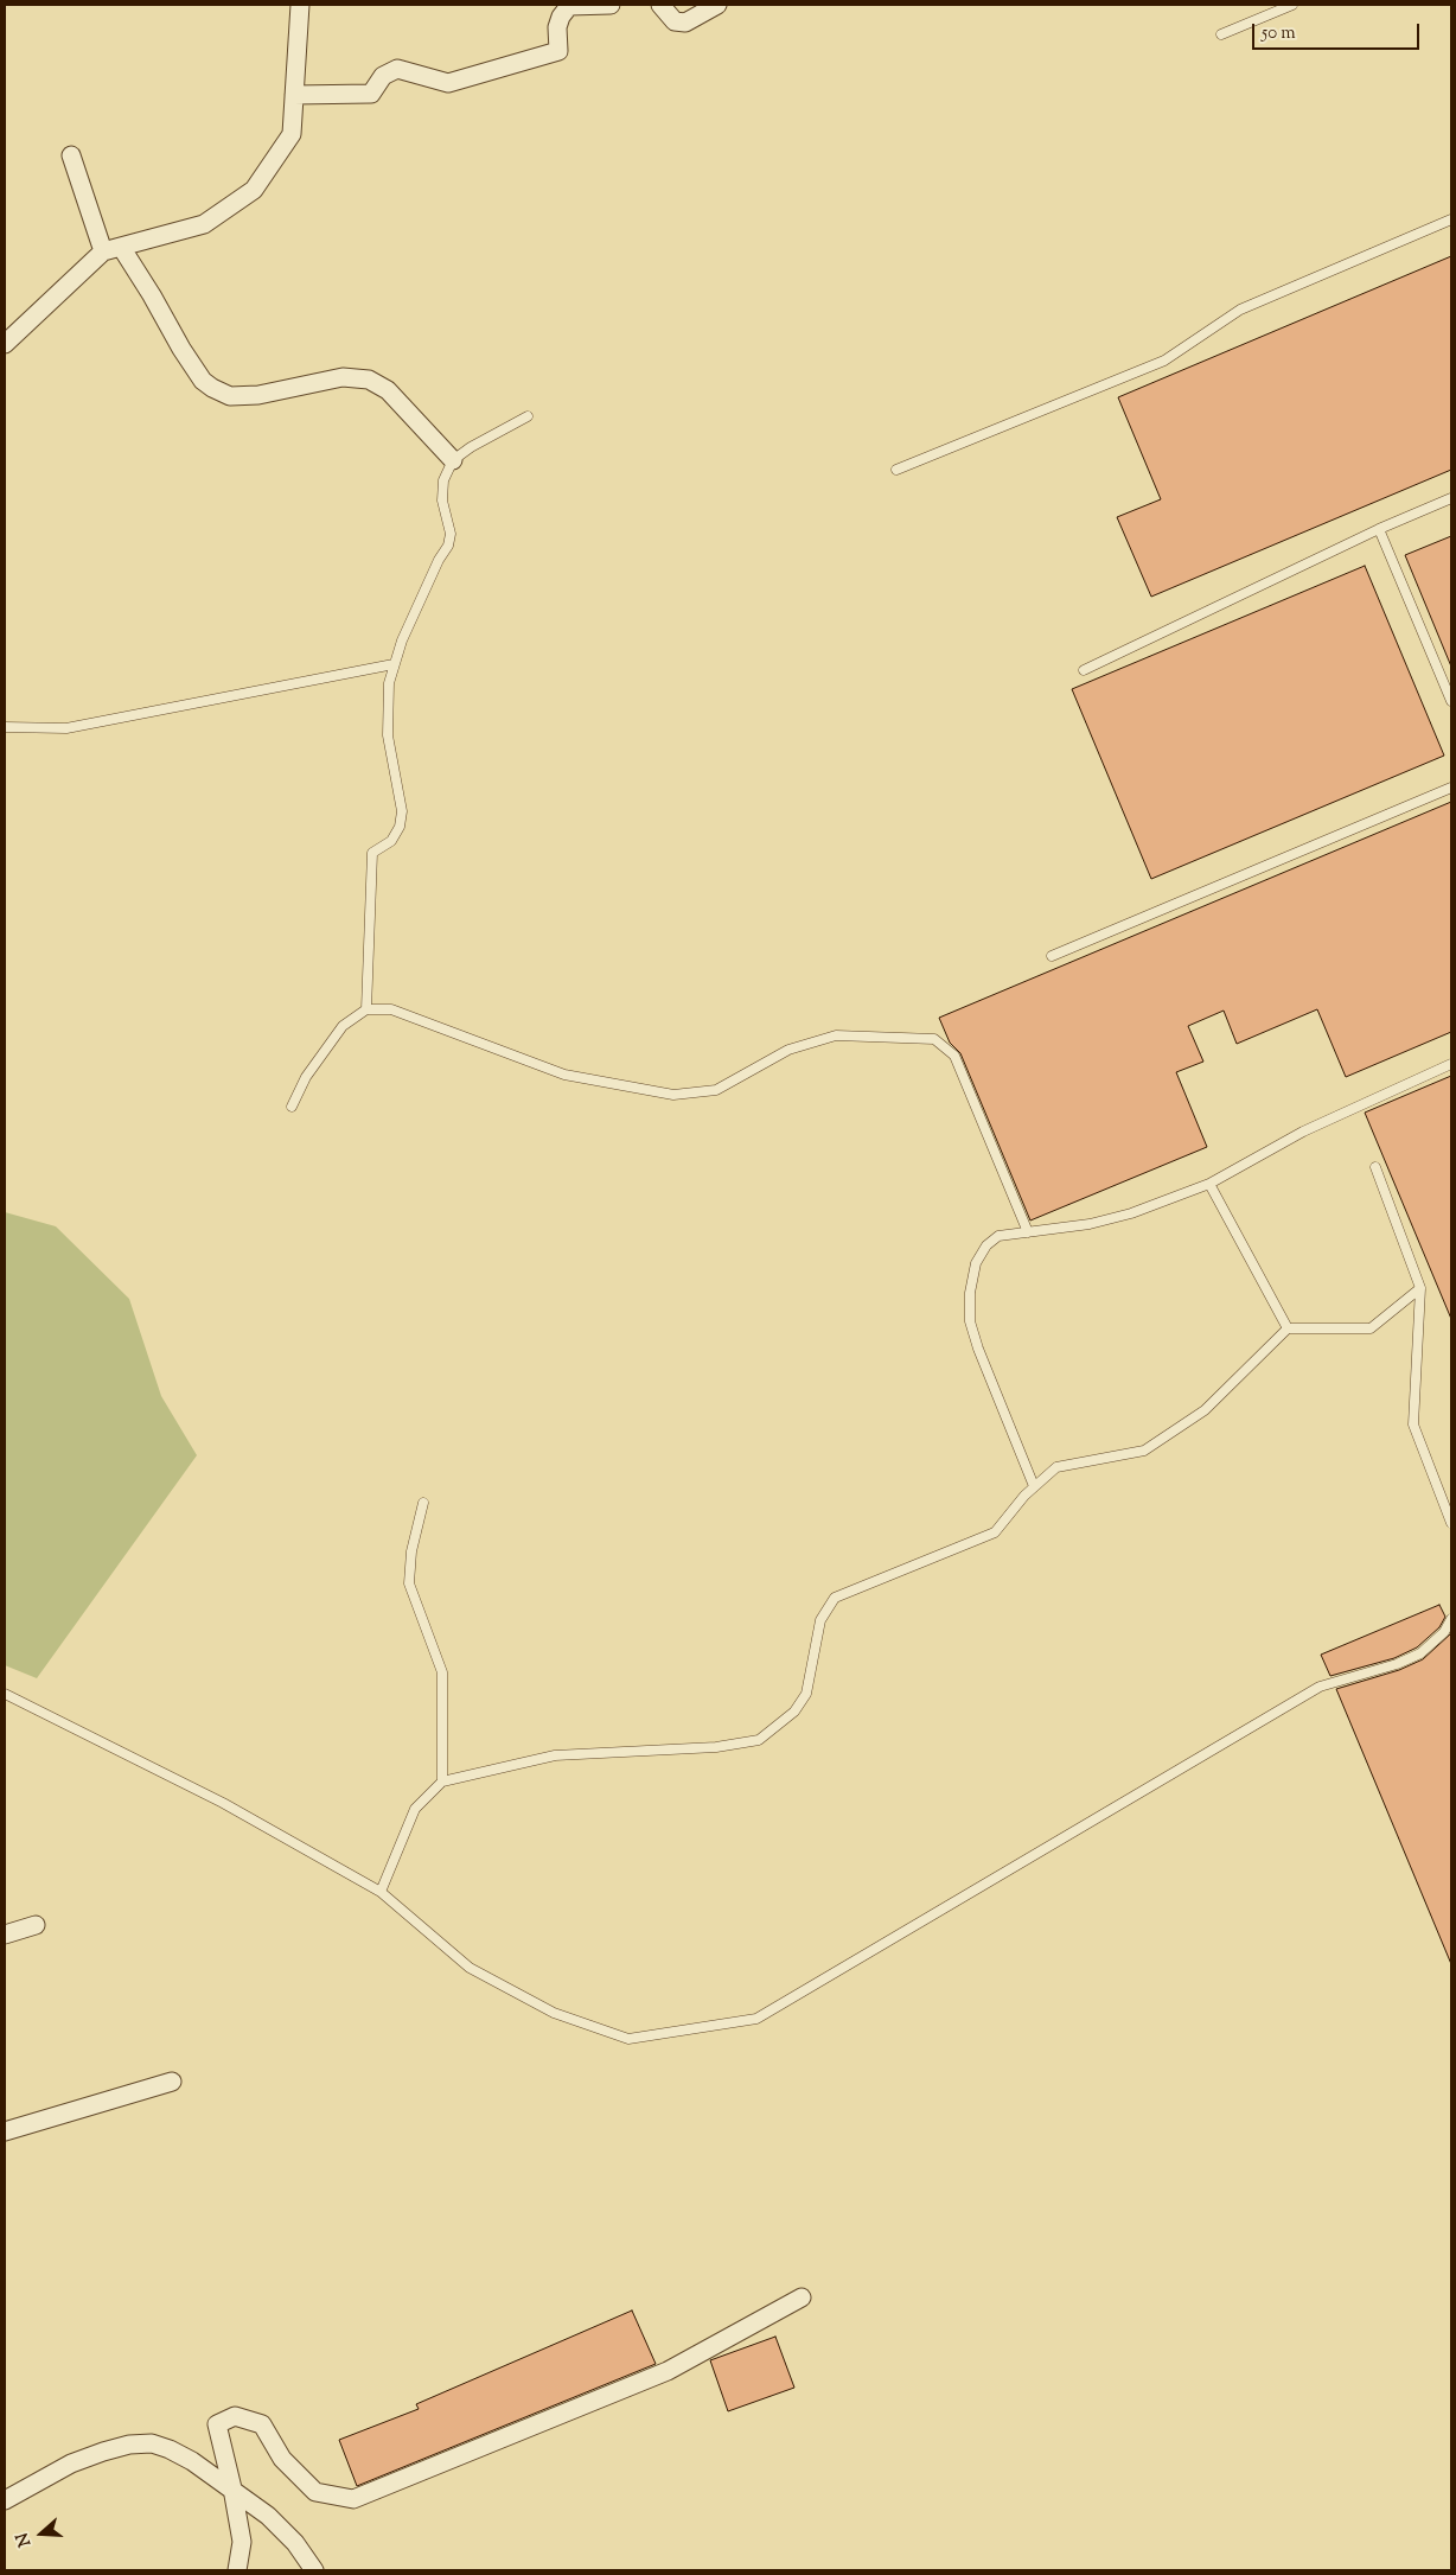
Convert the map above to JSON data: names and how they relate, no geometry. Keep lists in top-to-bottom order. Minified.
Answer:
{"scale_bar":"50 m","north":"left"}
